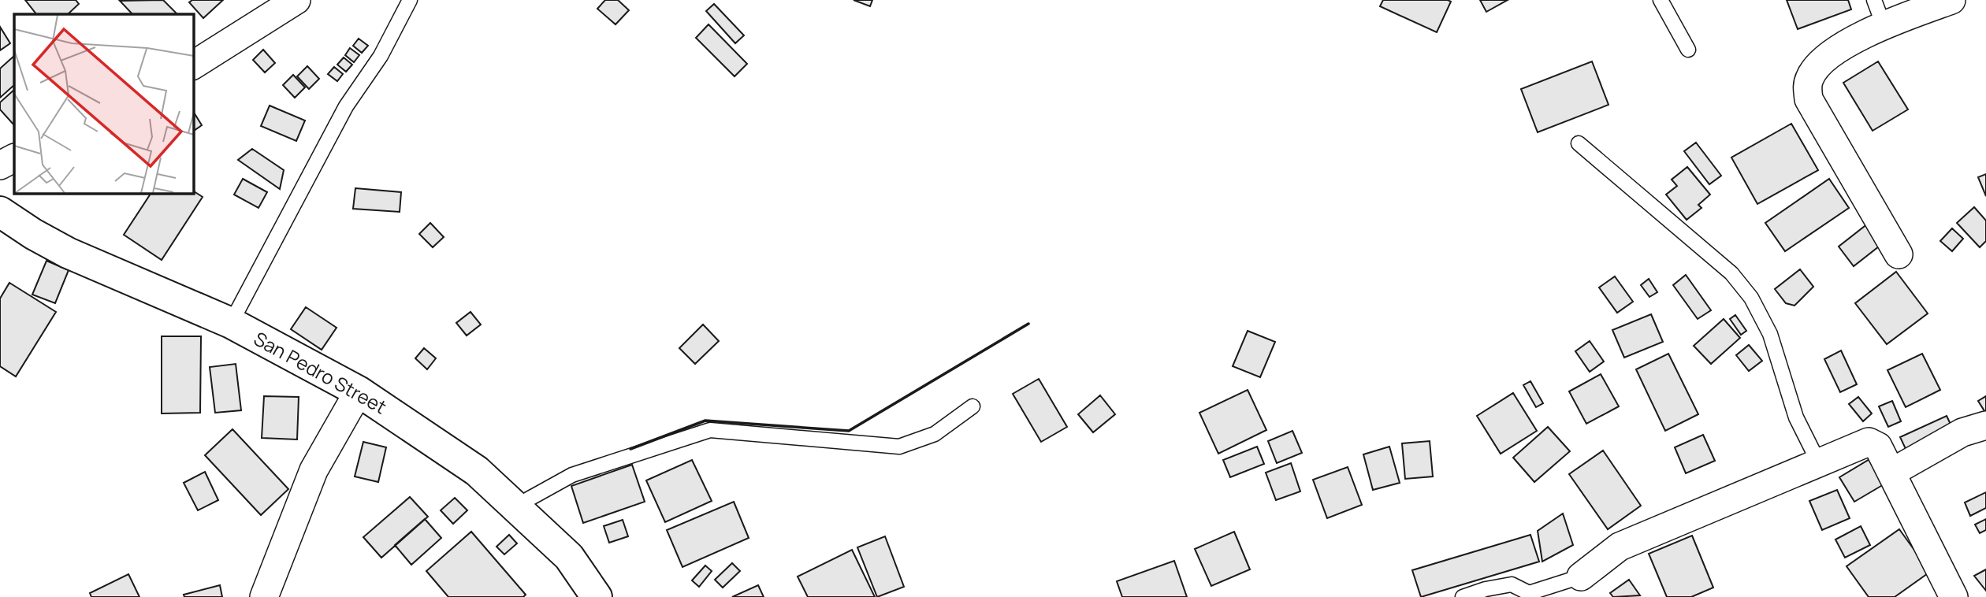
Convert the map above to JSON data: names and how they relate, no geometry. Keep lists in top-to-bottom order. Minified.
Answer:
{"streets":{"street":["San Pedro Street"]}}
